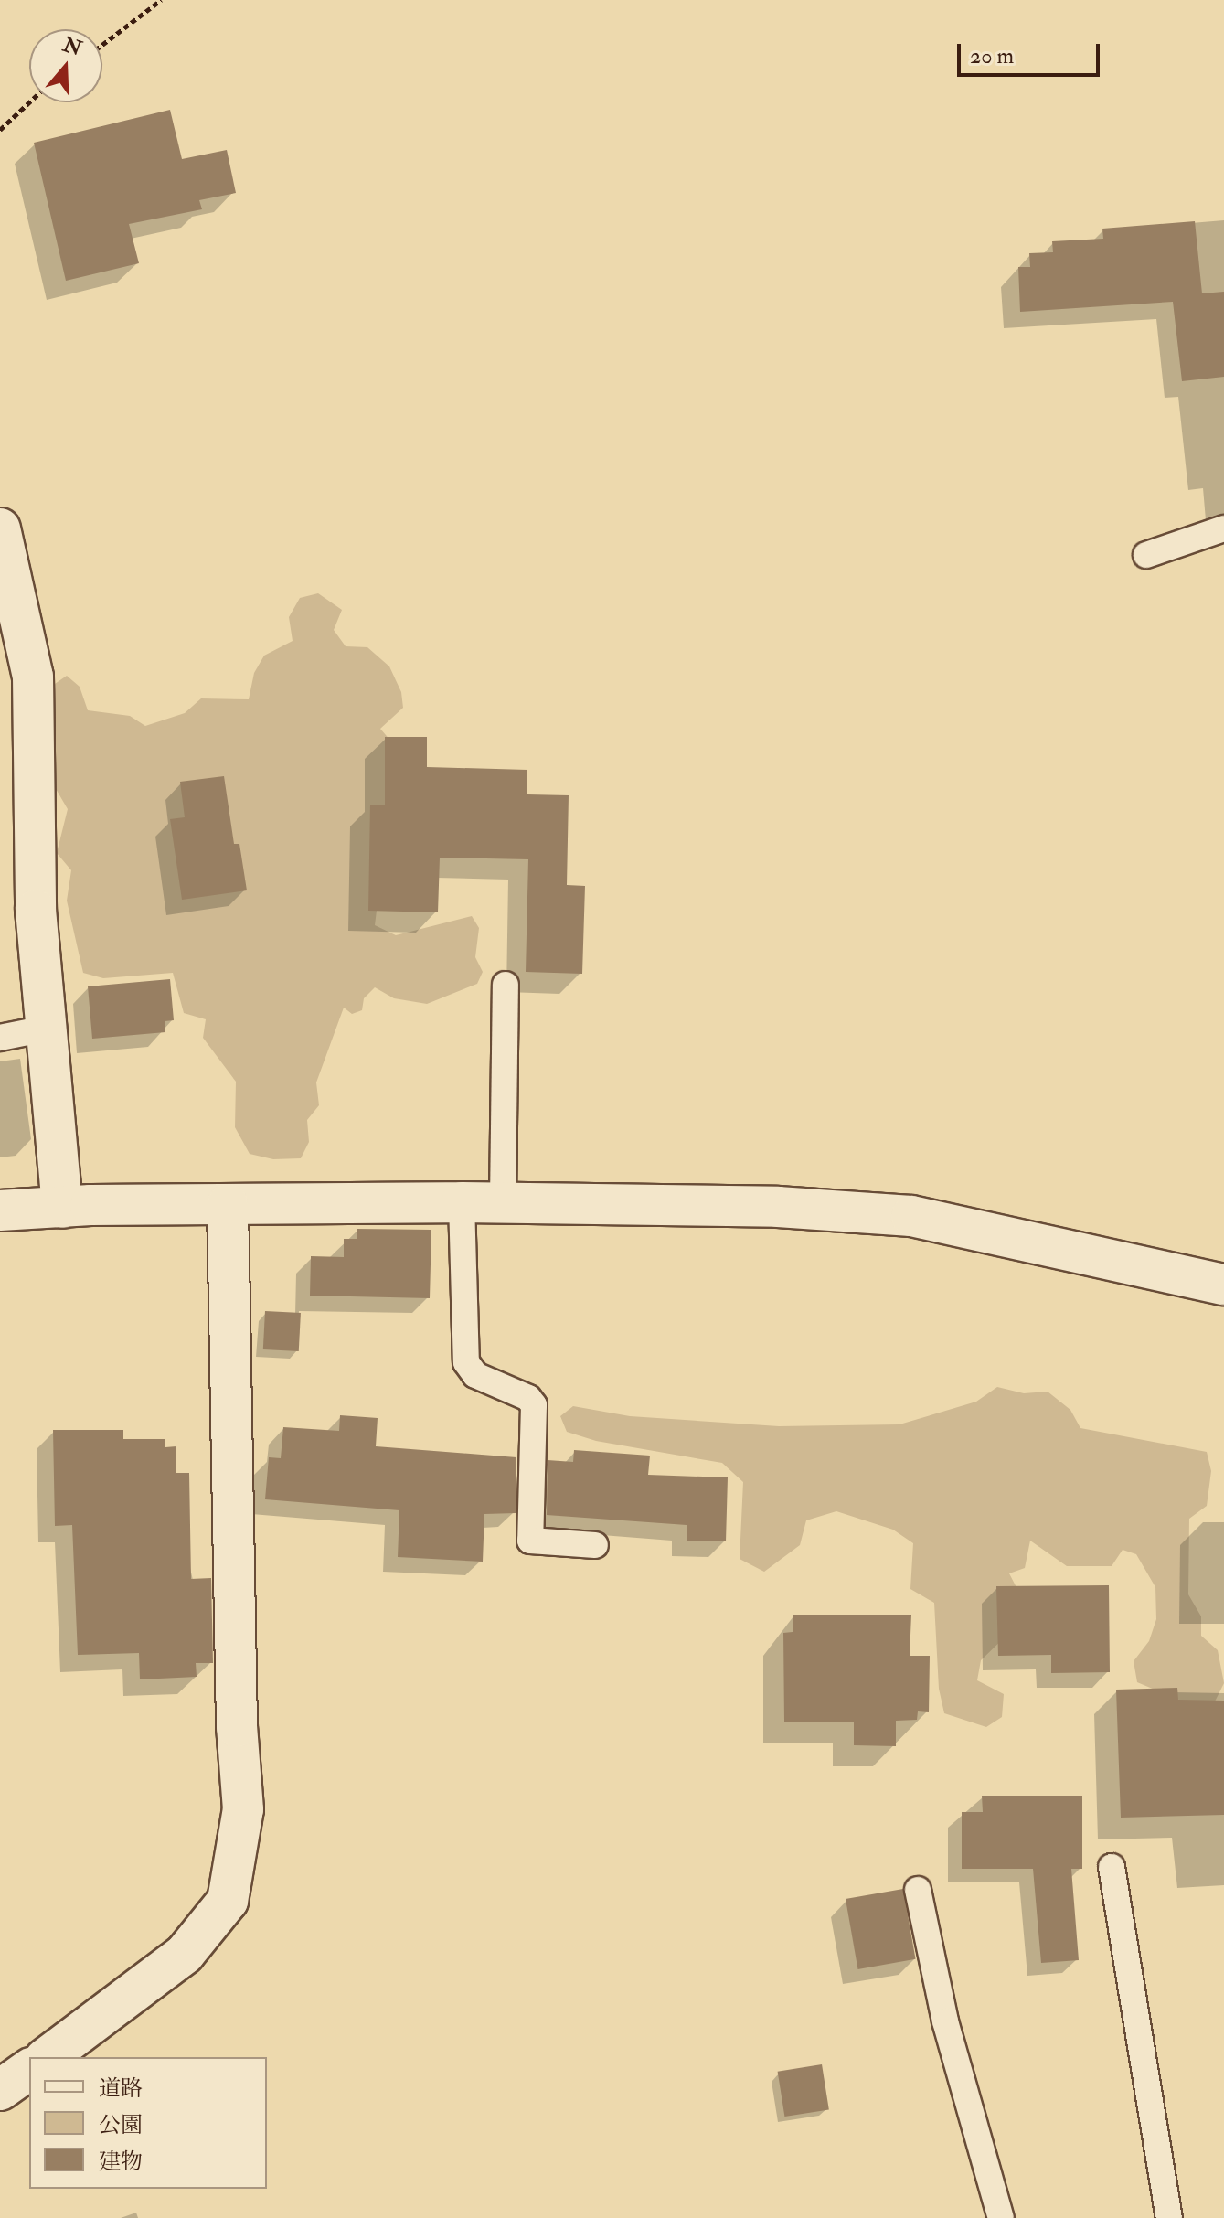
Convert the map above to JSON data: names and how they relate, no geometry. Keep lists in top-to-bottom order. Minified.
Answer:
{"legend":["道路","公園","建物"],"scale_bar":"20 m","north":"top"}
